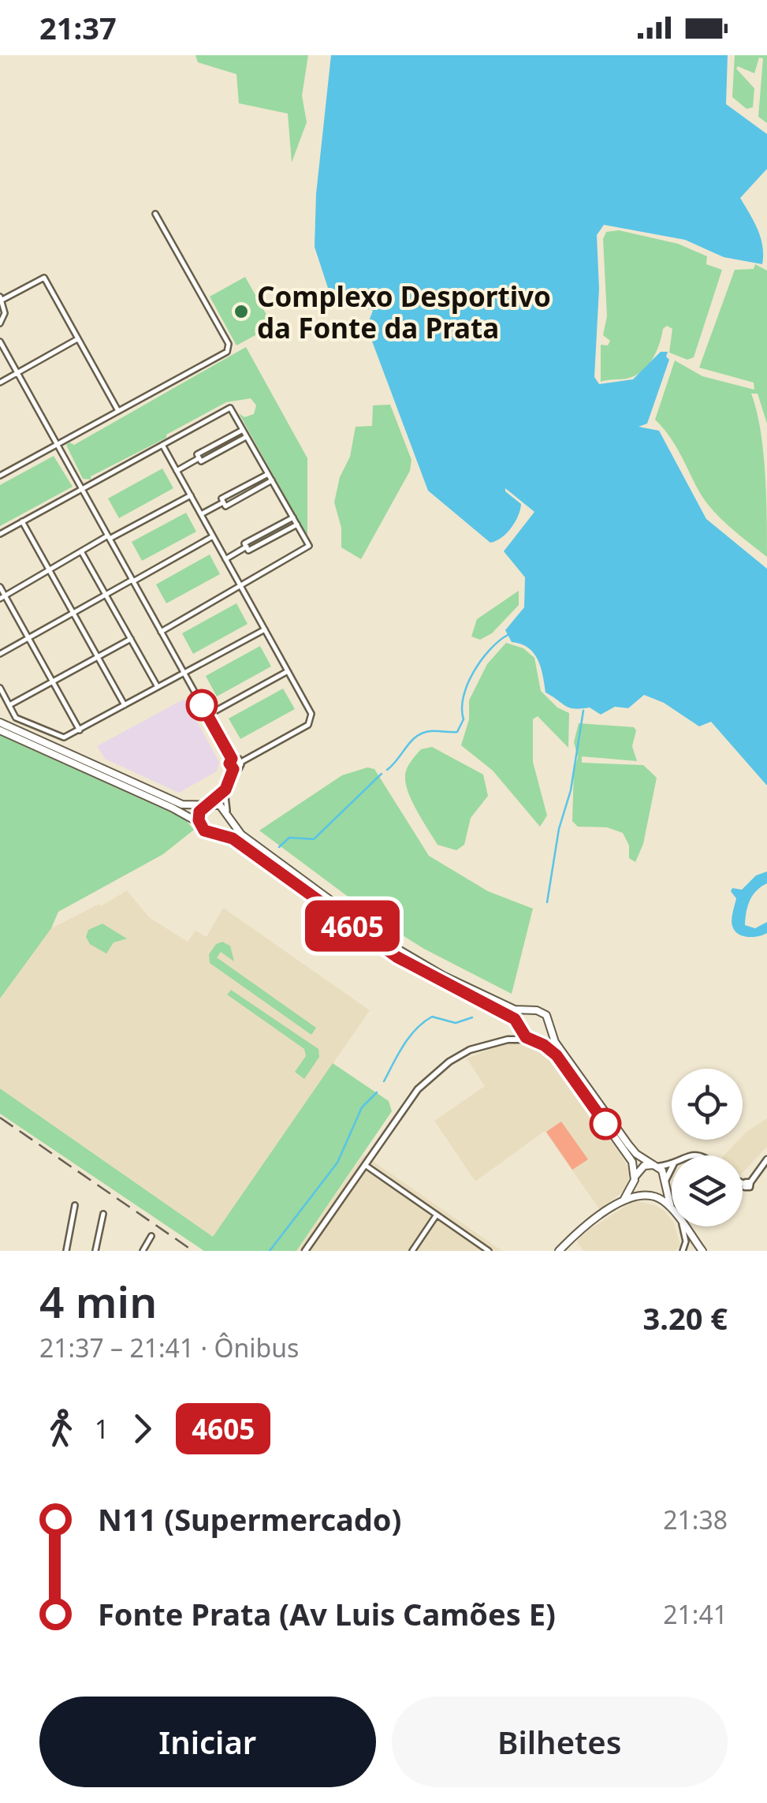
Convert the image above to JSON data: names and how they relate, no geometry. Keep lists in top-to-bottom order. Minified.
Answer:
{"places":["Complexo Desportivo da Fonte da Prata"],"lines":["bus line 4605"],"page":{"status":"21:37","on_map":"4605","heading":["4 min","21:37 – 21:41 · Ônibus","3.20 €"],"legs":["1","4605"],"list":[{"name":"N11 (Supermercado)","value":"21:38"},{"name":"Fonte Prata (Av Luis Camões E)","value":"21:41"}],"buttons":["Iniciar","Bilhetes"]}}
